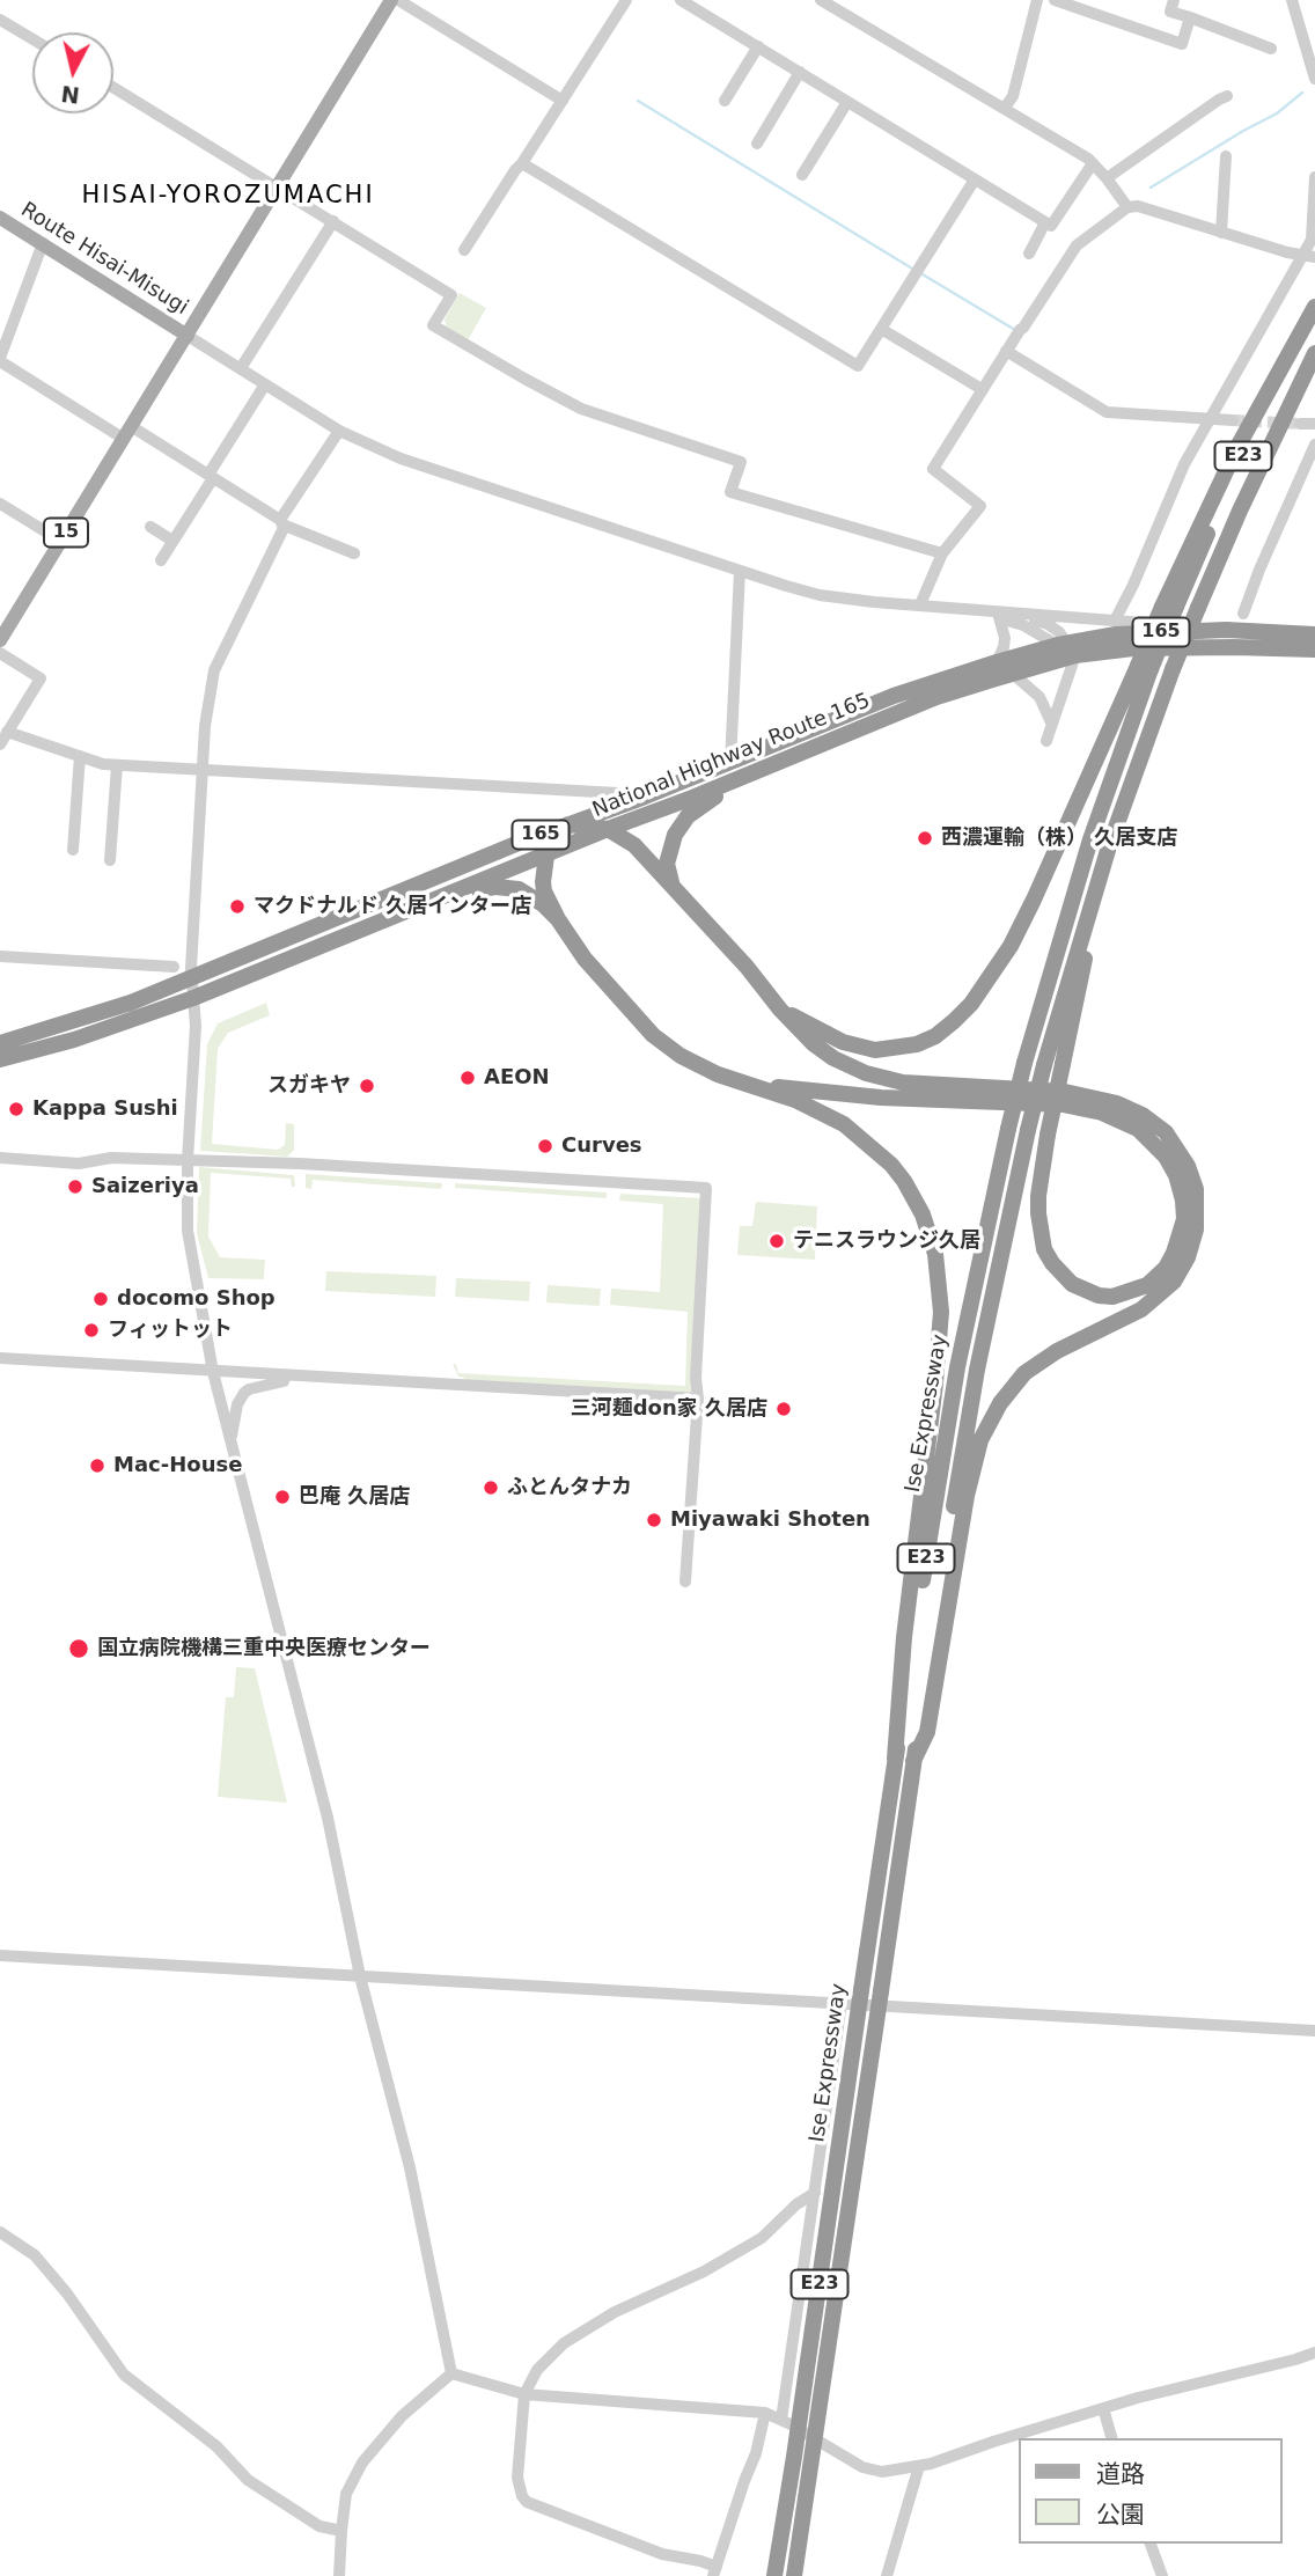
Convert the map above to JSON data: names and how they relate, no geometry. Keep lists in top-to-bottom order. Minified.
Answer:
{"streets":{"highway":["E23","165","National Highway Route 165","Ise Expressway"],"main road":["Route Hisai-Misugi","15"]},"districts":["HISAI-YOROZUMACHI"],"places":["西濃運輸（株） 久居支店","マクドナルド 久居インター店","AEON","スガキヤ","Kappa Sushi","Curves","Saizeriya","テニスラウンジ久居","docomo Shop","フィットット","三河麺don家 久居店","Mac-House","ふとんタナカ","巴庵 久居店","Miyawaki Shoten","国立病院機構三重中央医療センター"],"legend":["道路","公園"],"north":"bottom"}
